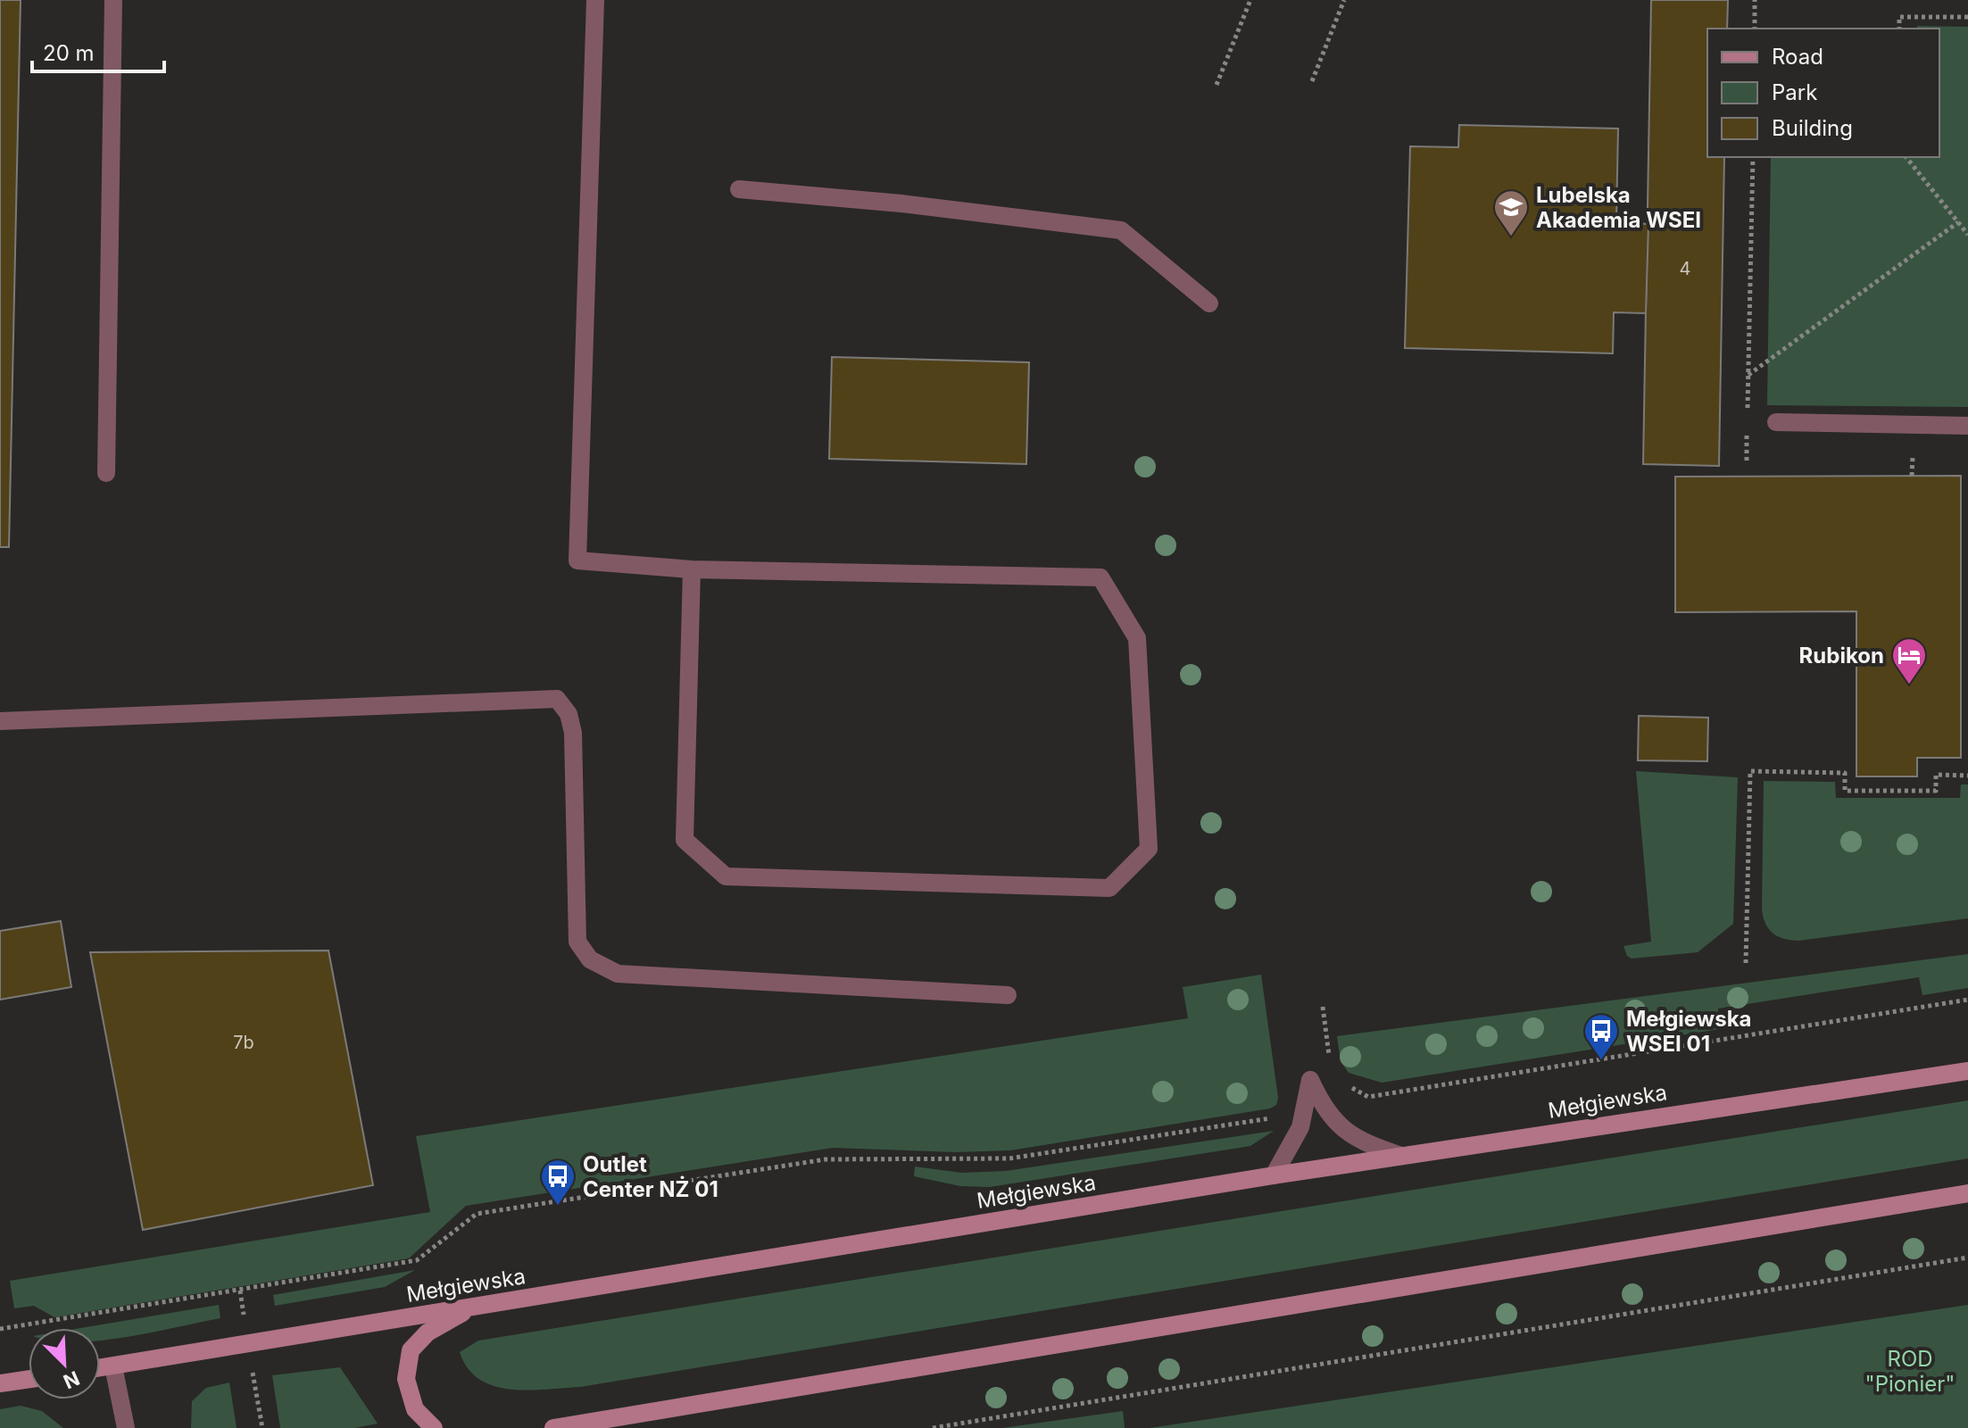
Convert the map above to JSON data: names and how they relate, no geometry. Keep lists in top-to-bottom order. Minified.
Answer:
{"streets":{"main road":["Mełgiewska"]},"parks":["ROD \"Pionier\""],"places":{"school or university":["Lubelska Akademia WSEI"],"hotel":["Rubikon"],"bus stop":["Mełgiewska WSEI 01","Outlet Center NŻ 01"]},"house_numbers":["4","7b"],"legend":["Road","Park","Building"],"scale_bar":"20 m","north":"bottom right"}
